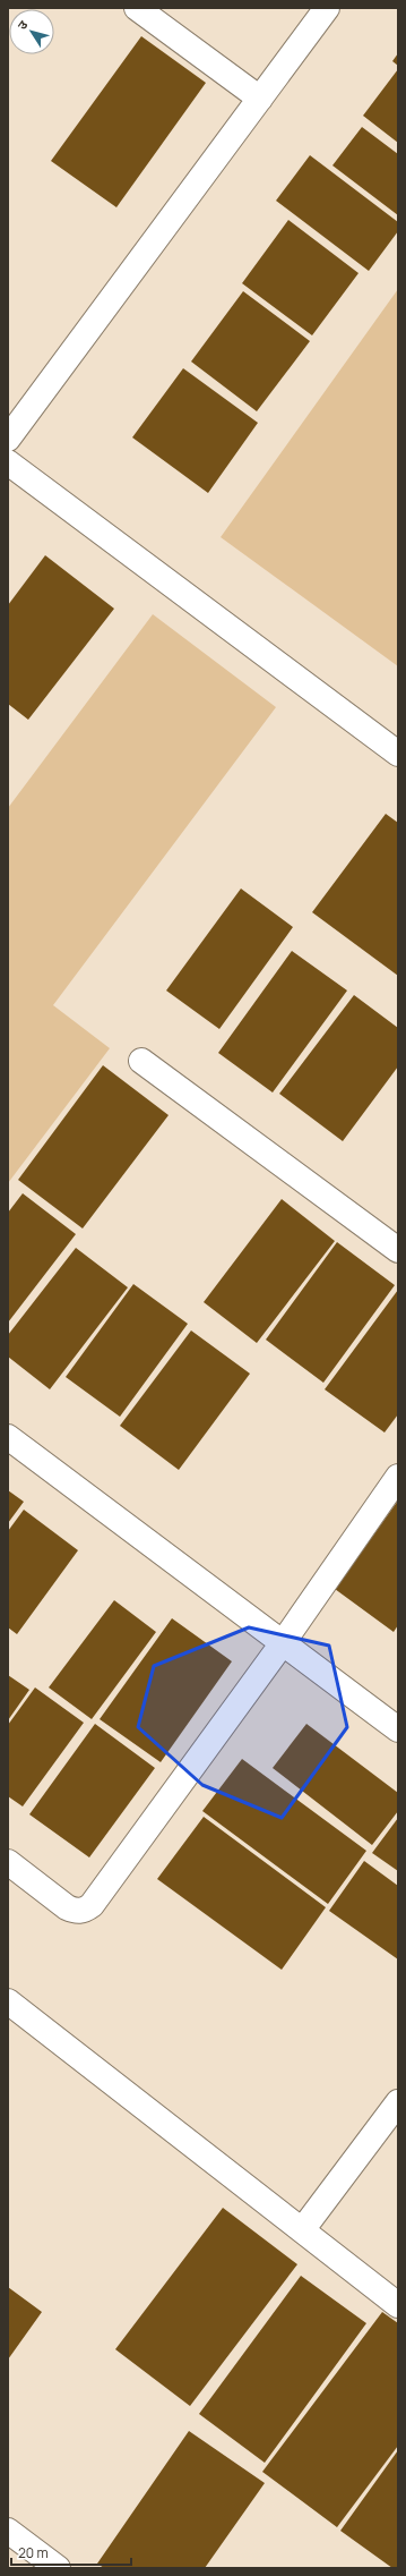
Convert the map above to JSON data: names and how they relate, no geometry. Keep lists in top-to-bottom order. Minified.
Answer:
{"scale_bar":"20 m","north":"top left"}
